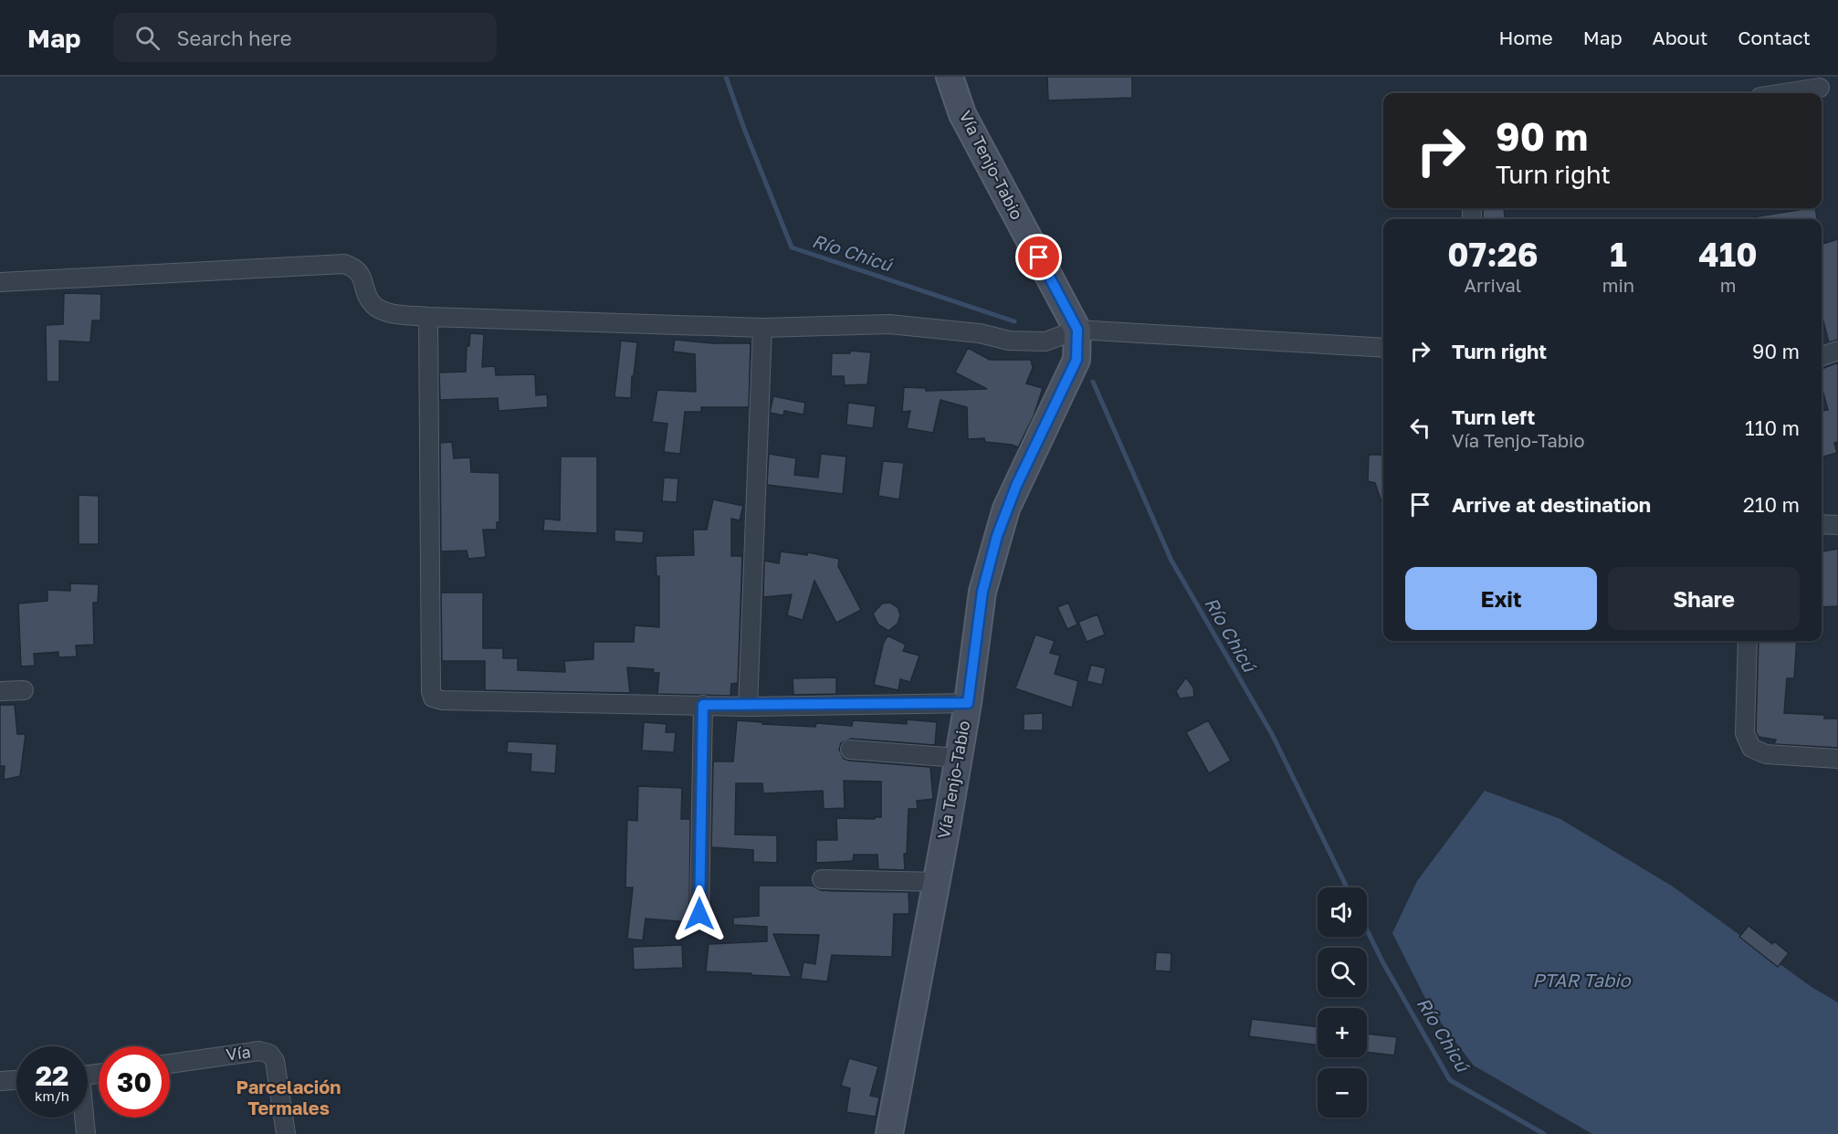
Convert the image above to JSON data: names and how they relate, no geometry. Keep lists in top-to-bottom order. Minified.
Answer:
{"streets":{"main road":["Vía Tenjo-Tabio"],"street":["Vía"]},"districts":["Parcelación Termales"],"water":["Río Chicú","PTAR Tabio"],"page":{"header":"Map","search":"Search here","nav":["Home","Map","About","Contact"],"turn":["90 m","Turn right"],"eta":["07:26","Arrival","1","min","410","m"],"list":[{"name":"Turn right","value":"90 m"},{"name":"Turn left","note":"Vía Tenjo-Tabio","value":"110 m"},{"name":"Arrive at destination","value":"210 m"}],"buttons":["Exit","Share"],"map_buttons":["+","−"],"speed":"22 km/h","limit":"30"}}
